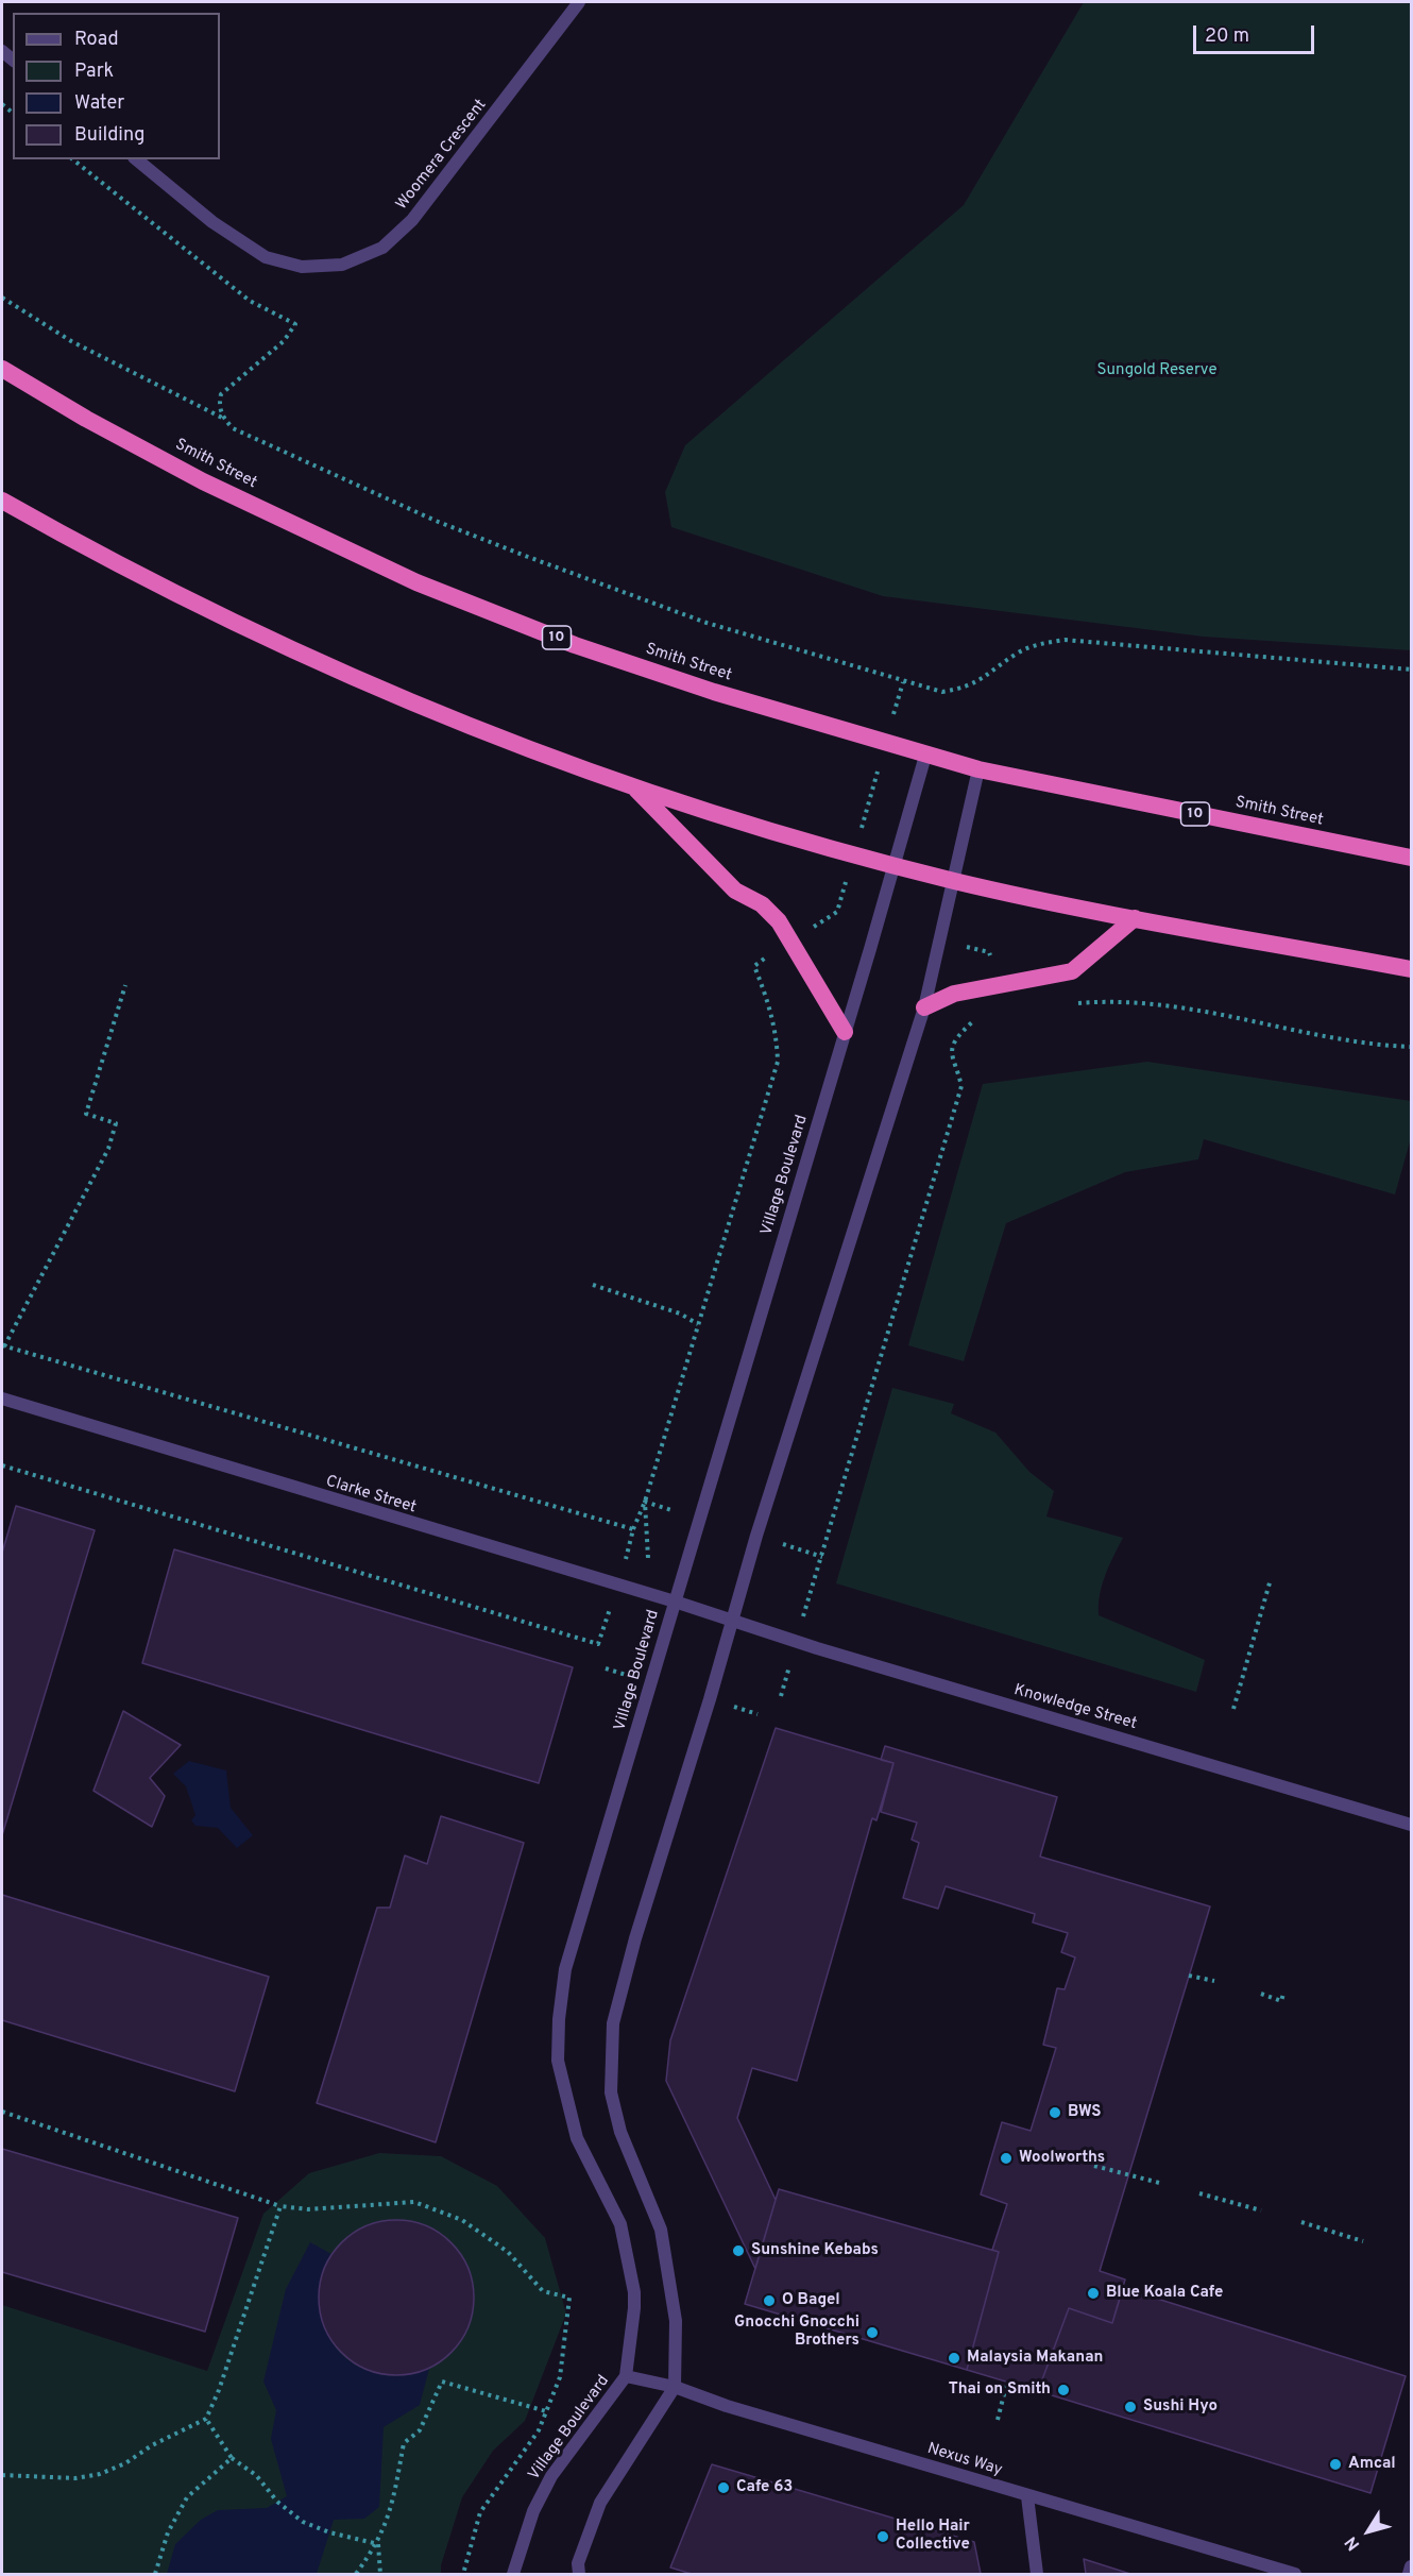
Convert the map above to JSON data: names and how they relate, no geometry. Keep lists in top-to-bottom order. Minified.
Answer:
{"streets":{"highway":["Smith Street","10"],"street":["Woomera Crescent","Village Boulevard","Clarke Street","Knowledge Street","Nexus Way"]},"crossings":[["Smith Street","Village Boulevard"],["Village Boulevard","Clarke Street"],["Village Boulevard","Nexus Way"],["Clarke Street","Knowledge Street"]],"parks":["Sungold Reserve"],"places":["BWS","Woolworths","Sunshine Kebabs","Blue Koala Cafe","O Bagel","Gnocchi Gnocchi Brothers","Malaysia Makanan","Thai on Smith","Sushi Hyo","Amcal","Cafe 63","Hello Hair Collective"],"legend":["Road","Park","Water","Building"],"scale_bar":"20 m","north":"bottom left"}
